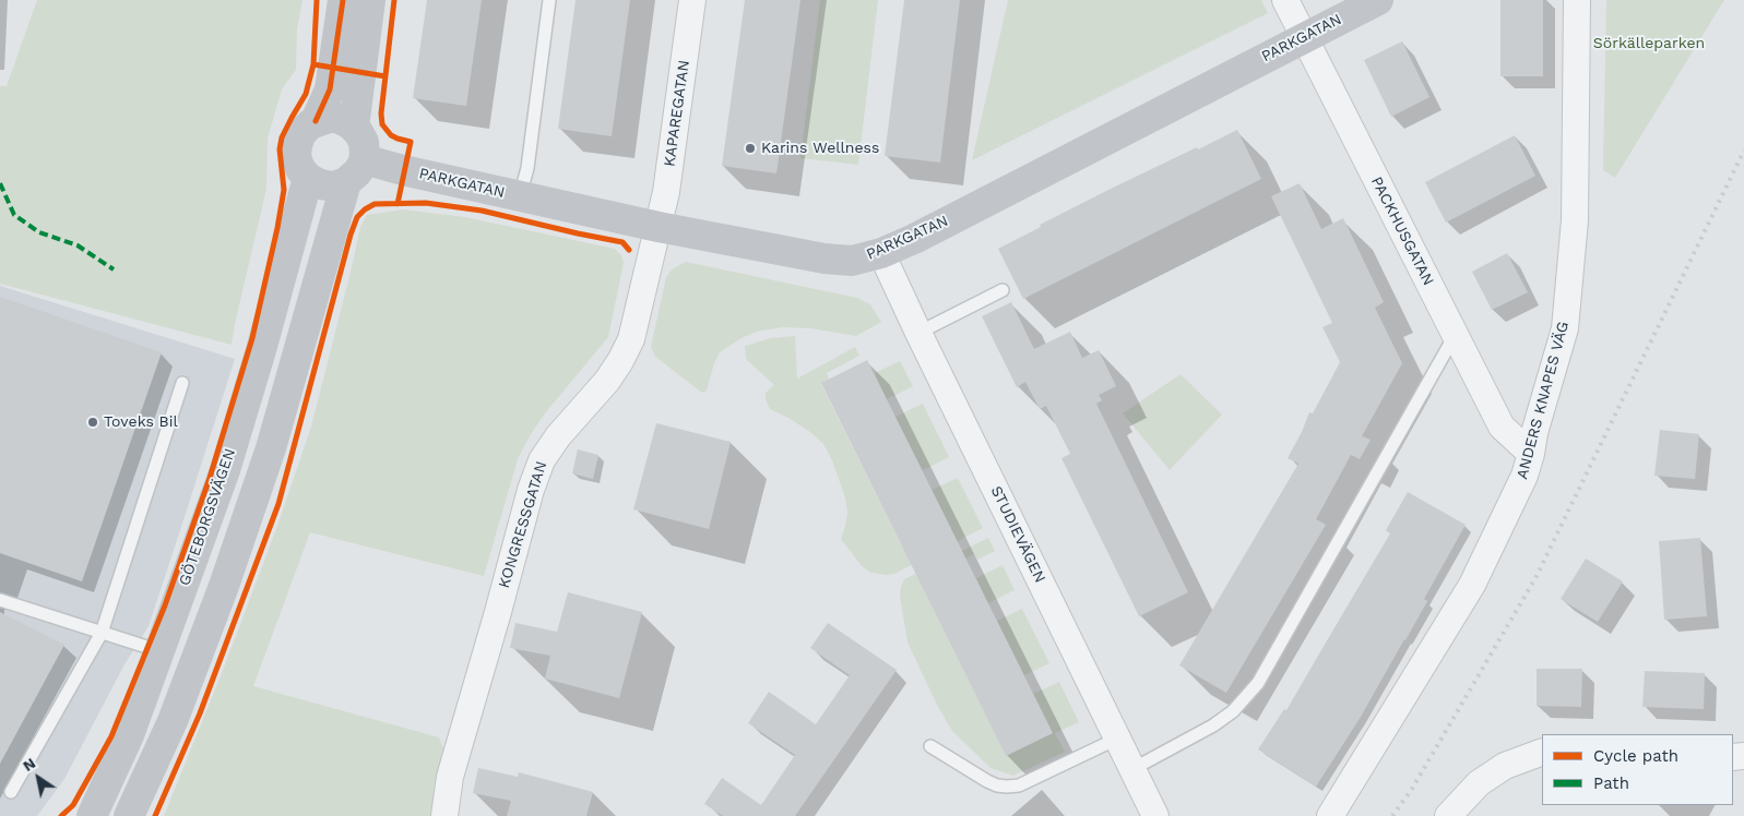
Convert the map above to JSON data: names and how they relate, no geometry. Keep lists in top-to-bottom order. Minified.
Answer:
{"streets":{"main road":["PARKGATAN","GÖTEBORGSVÄGEN"],"street":["KAPAREGATAN","PACKHUSGATAN","ANDERS KNAPES VÄG","KONGRESSGATAN","STUDIEVÄGEN"]},"crossings":[["PARKGATAN","KAPAREGATAN"],["PARKGATAN","PACKHUSGATAN"],["PARKGATAN","GÖTEBORGSVÄGEN"],["PARKGATAN","KONGRESSGATAN"],["PARKGATAN","STUDIEVÄGEN"],["KAPAREGATAN","KONGRESSGATAN"],["PACKHUSGATAN","ANDERS KNAPES VÄG"]],"parks":["Sörkälleparken"],"places":["Karins Wellness","Toveks Bil"],"legend":["Cycle path","Path"],"north":"top left"}
